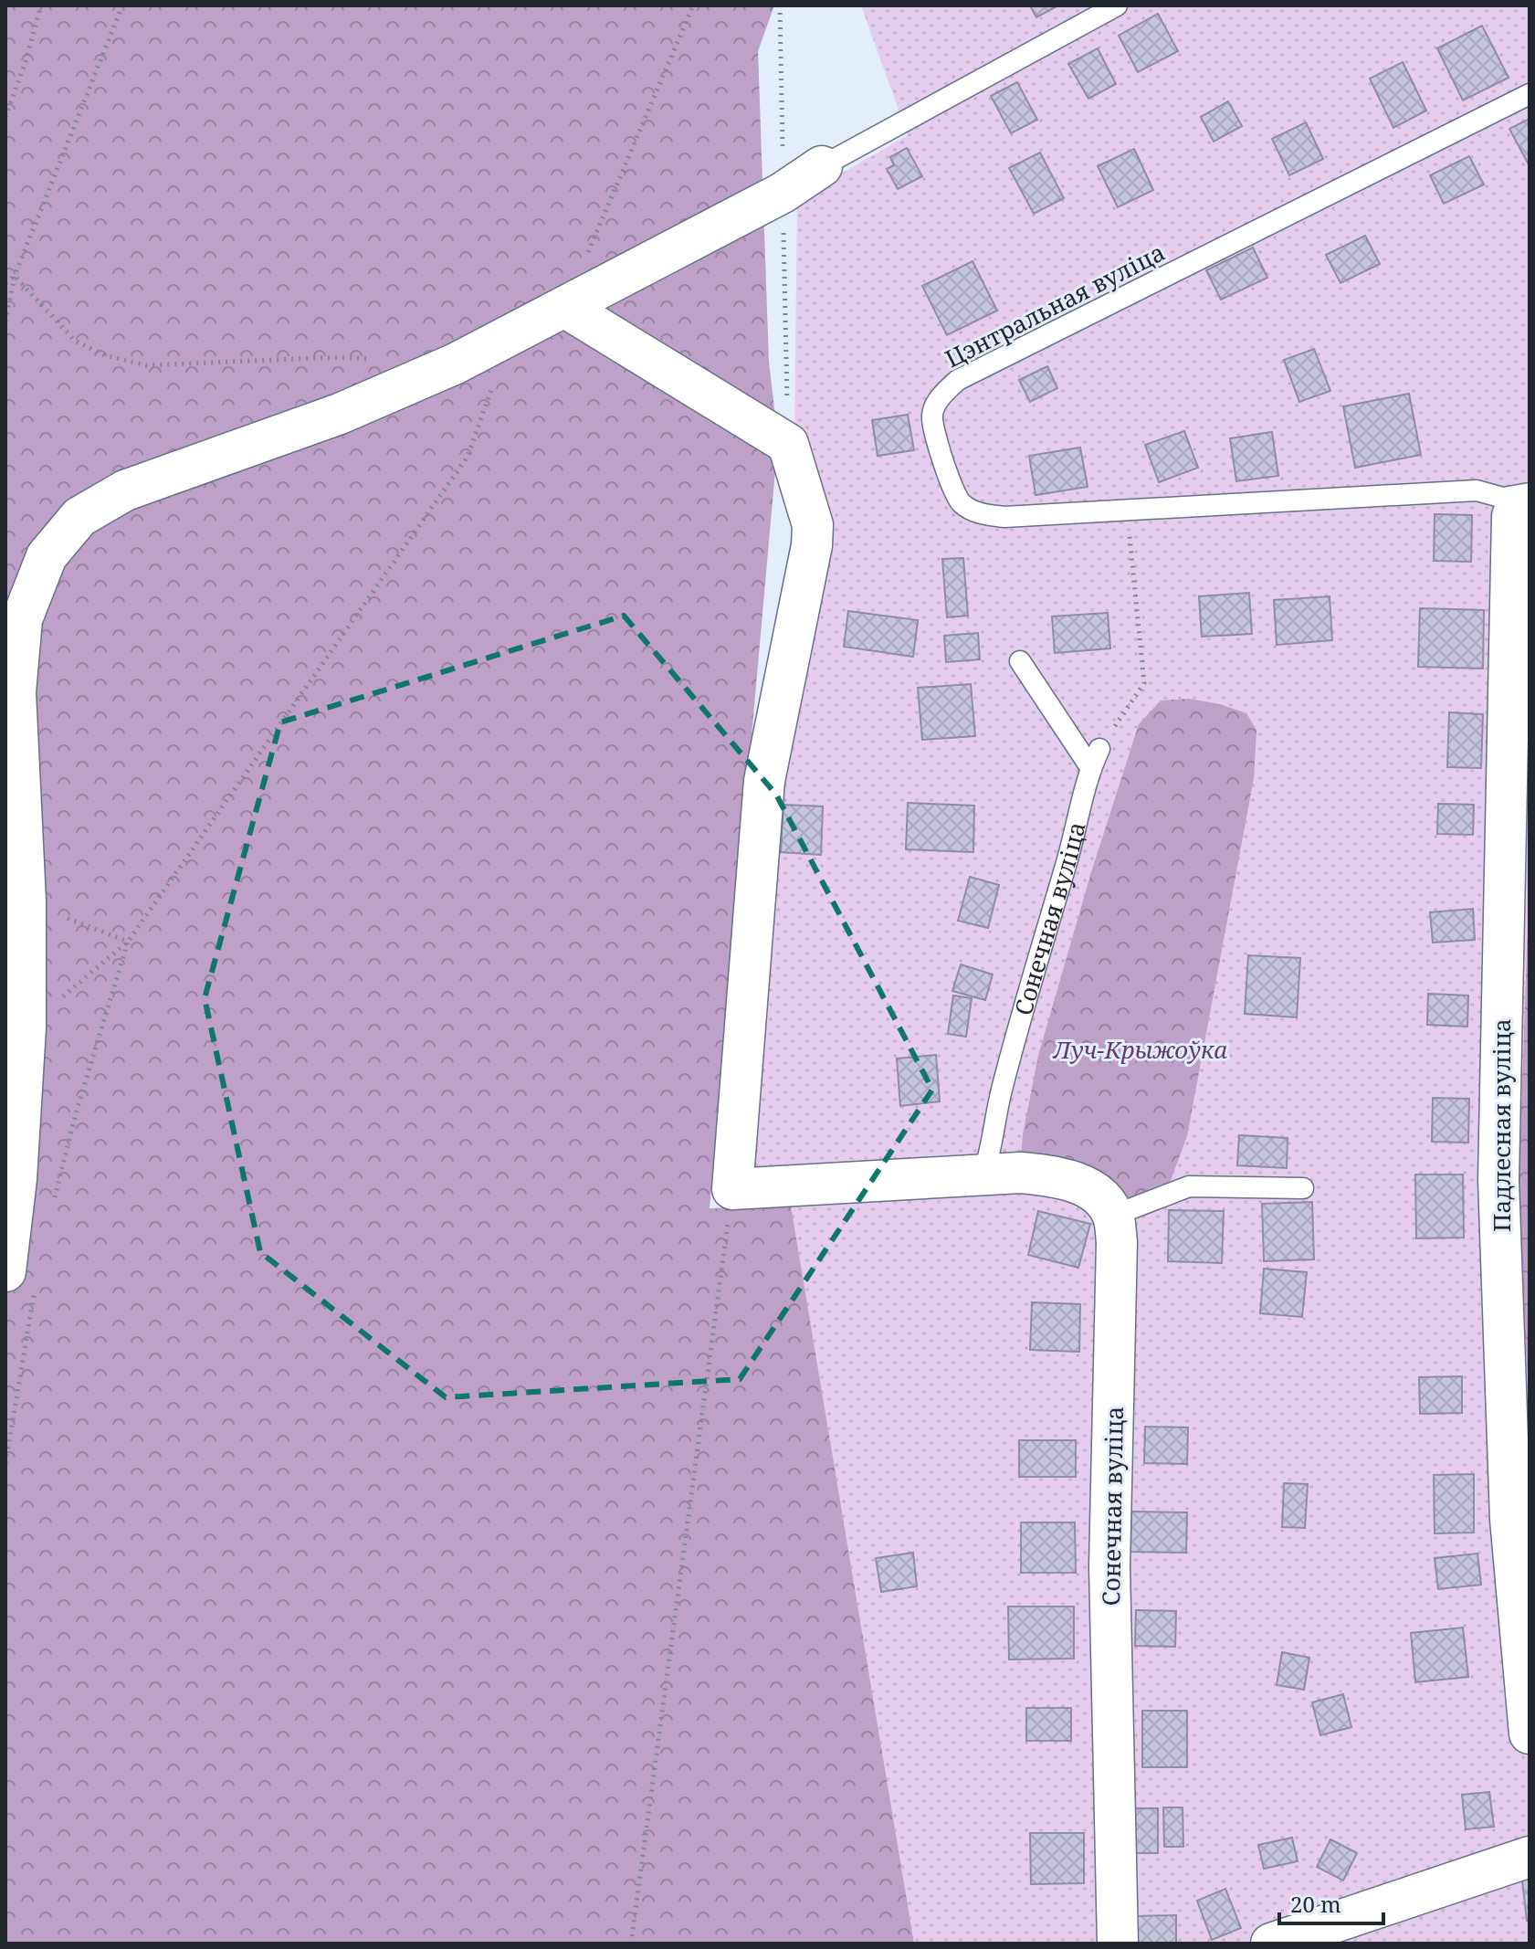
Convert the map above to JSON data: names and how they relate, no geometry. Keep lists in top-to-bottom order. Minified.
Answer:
{"streets":{"street":["Сонечная вуліца","Падлесная вуліца"],"lane":["Цэнтральная вуліца"]},"crossings":[["Цэнтральная вуліца","Падлесная вуліца"]],"parks":["Луч-Крыжоўка"],"scale_bar":"20 m"}
